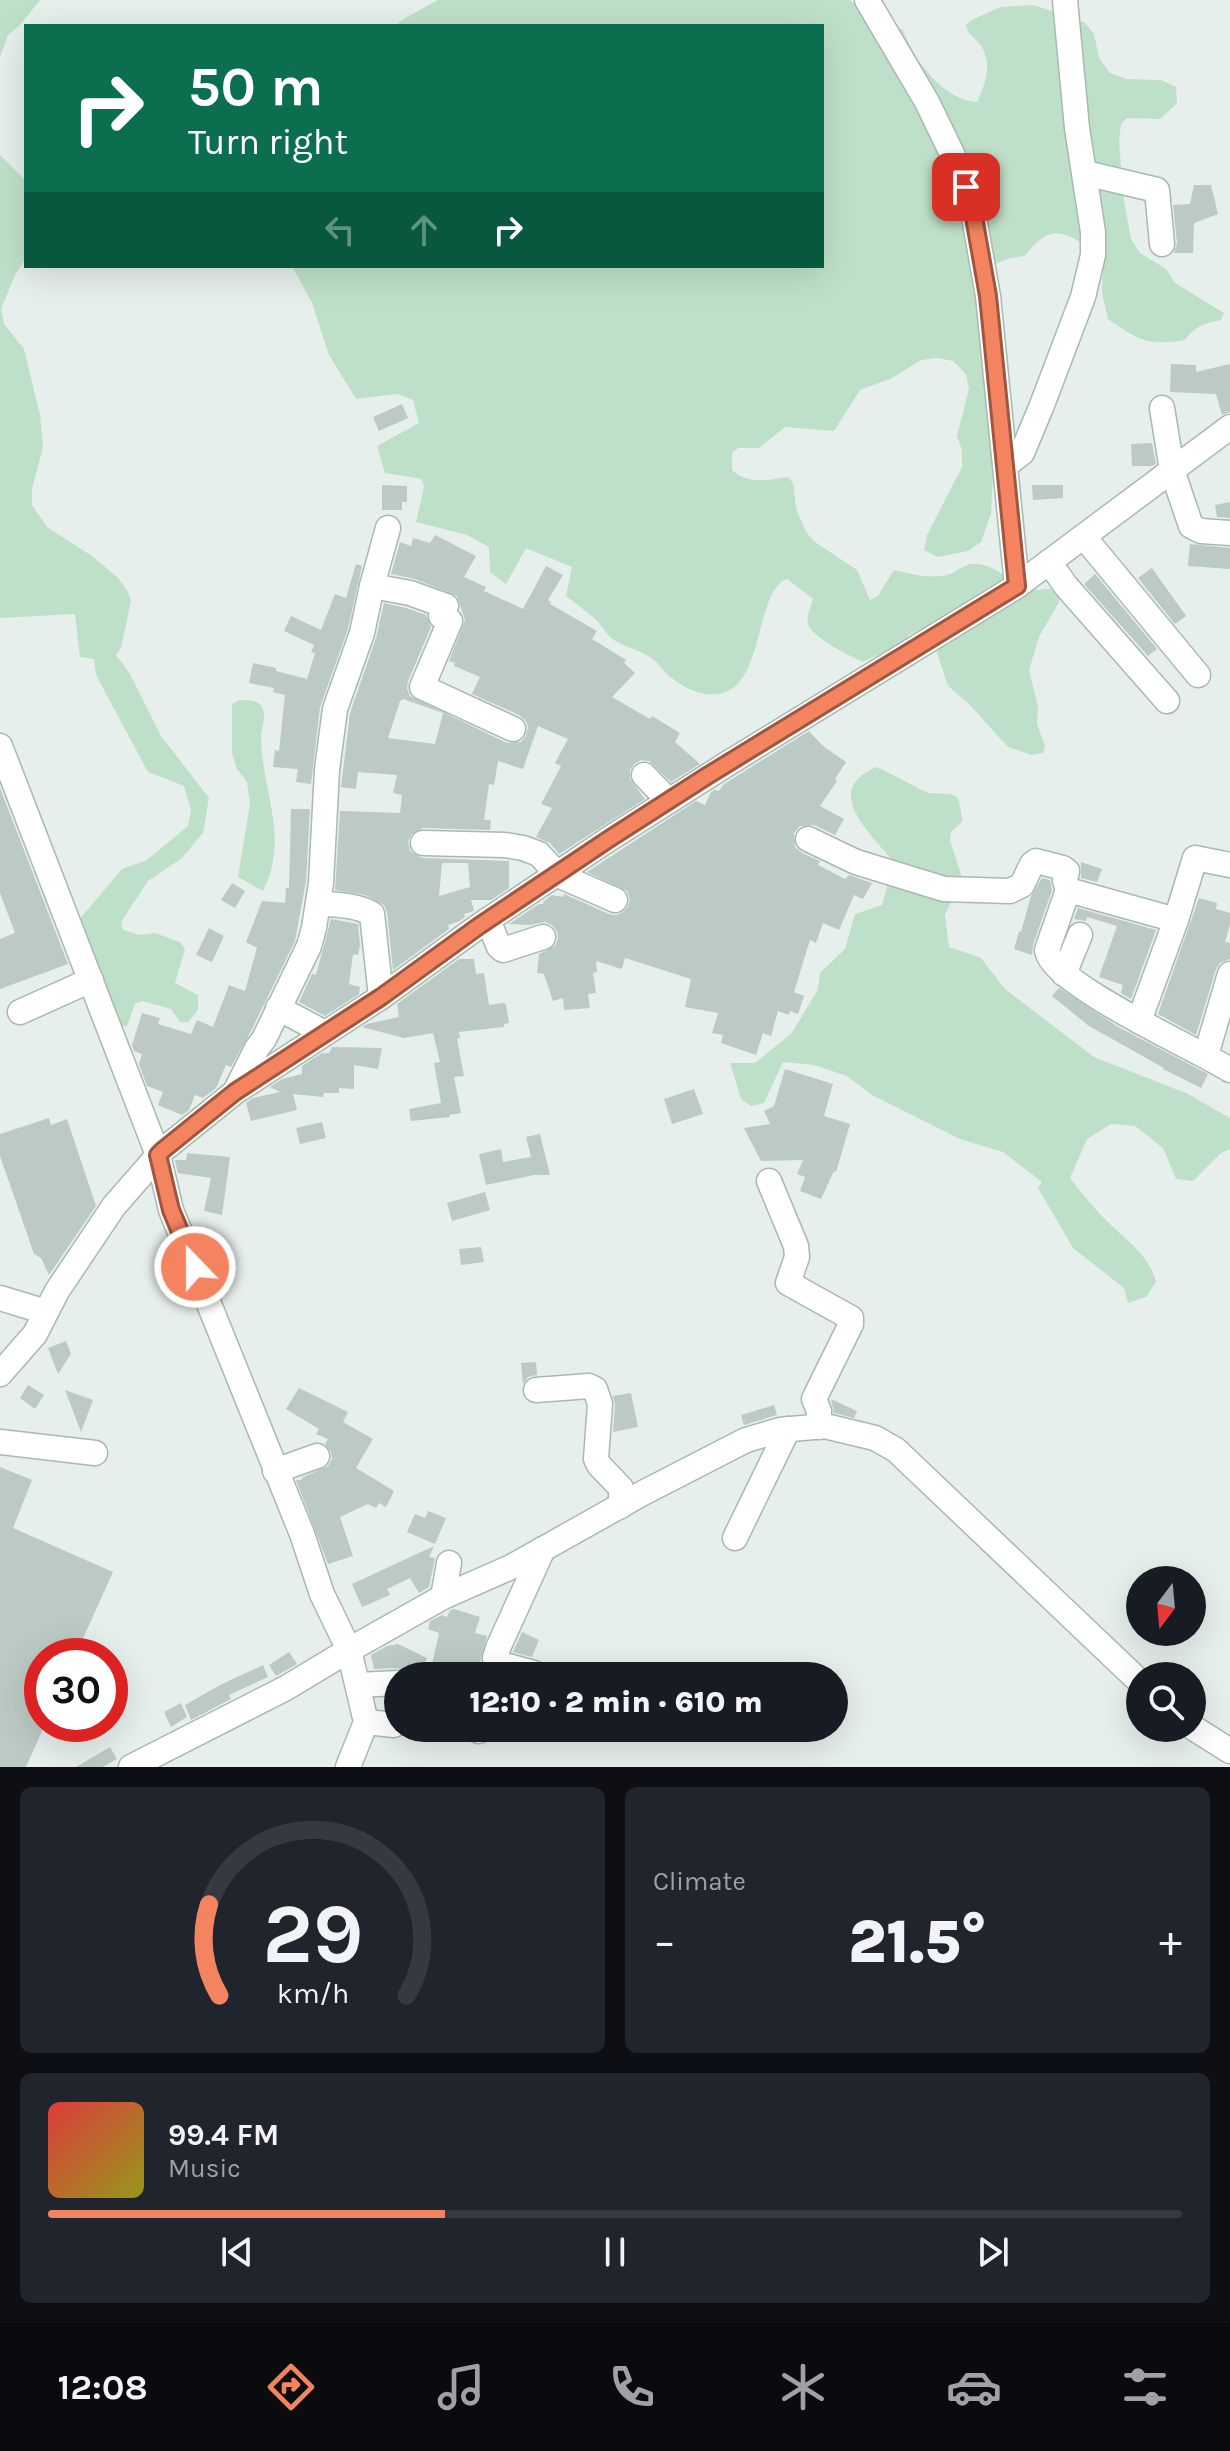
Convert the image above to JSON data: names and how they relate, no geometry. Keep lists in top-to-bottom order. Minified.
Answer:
{"north":"bottom","page":{"turn":["50 m","Turn right"],"limit":"30","trip":"12:10 · 2 min · 610 m","tile":"Climate","heat":["−","21.5°","+"],"song":["99.4 FM","Music"],"tabs":"12:08","gauge":["29","km/h"]}}
